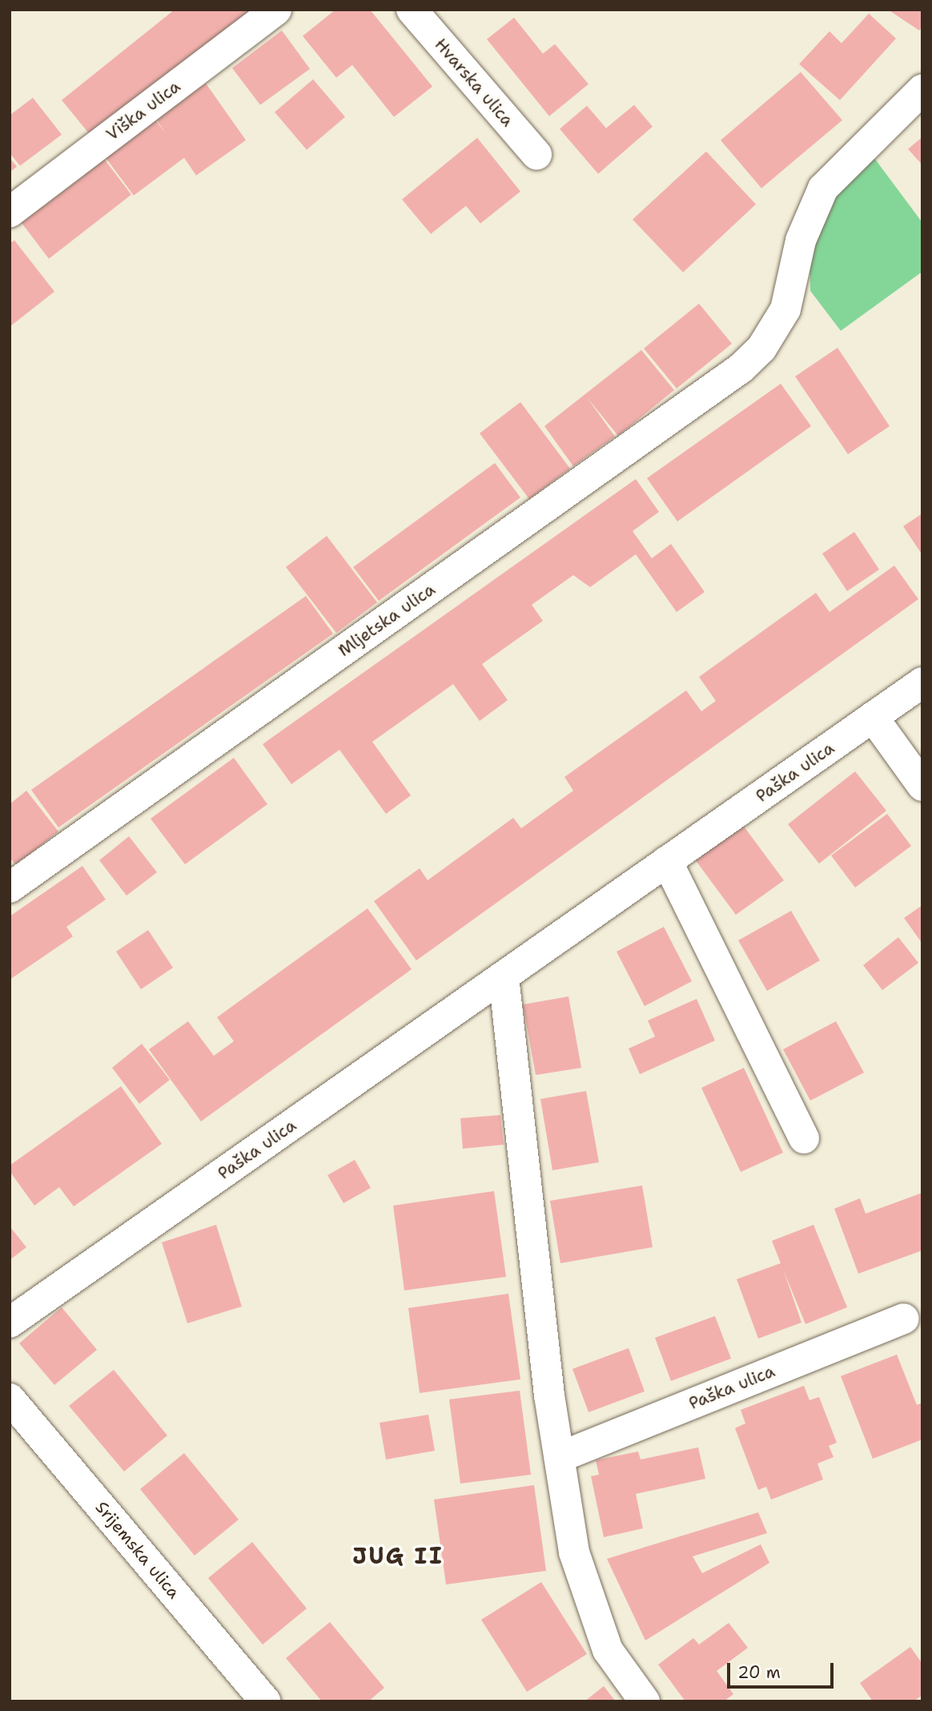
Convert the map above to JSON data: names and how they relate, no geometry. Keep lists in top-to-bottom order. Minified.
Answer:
{"streets":{"street":["Hvarska ulica","Viška ulica","Mljetska ulica","Paška ulica","Srijemska ulica"]},"districts":["JUG II"],"scale_bar":"20 m"}
